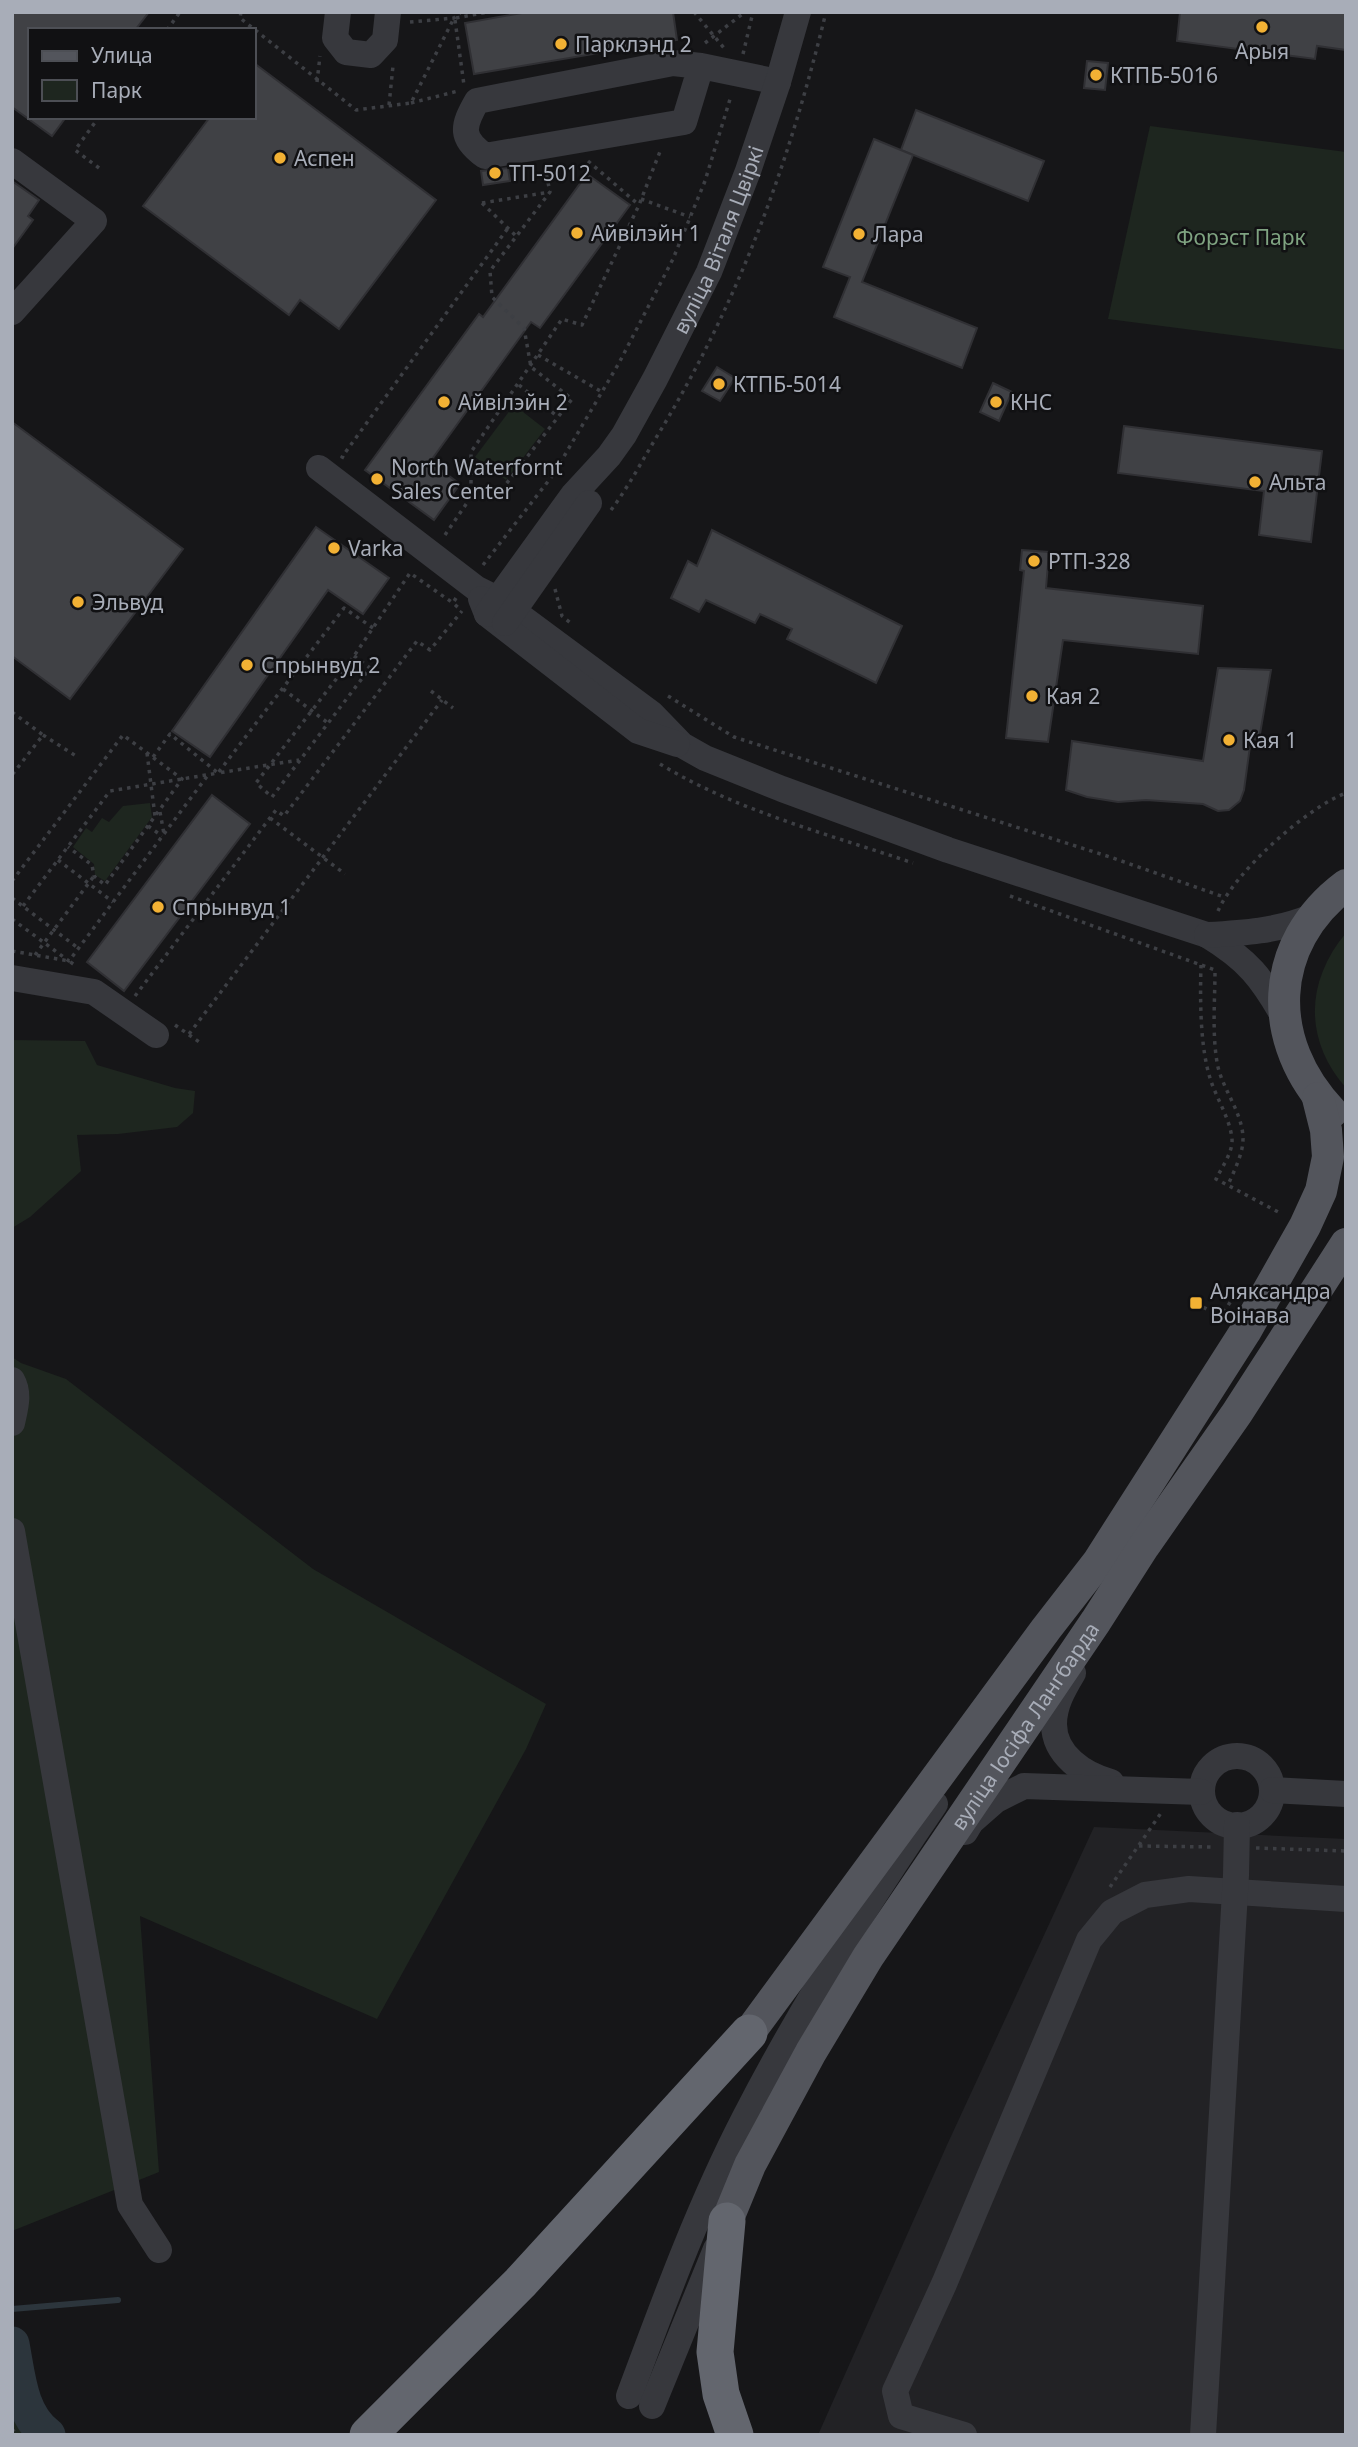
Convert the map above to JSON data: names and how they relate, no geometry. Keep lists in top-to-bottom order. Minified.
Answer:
{"streets":{"main road":["вуліца Іосіфа Лангбарда"],"street":["вуліца Віталя Цвіркі"]},"parks":["Форэст Парк"],"places":{"other":["Арыя","Парклэнд 2","КТПБ-5016","Аспен","ТП-5012","Айвілэйн 1","Лара","КТПБ-5014","Айвілэйн 2","КНС","North Waterfornt Sales Center","Альта","Varka","РТП-328","Эльвуд","Спрынвуд 2","Кая 2","Кая 1","Спрынвуд 1"],"transit":["Аляксандра Воінава"]},"legend":["Улица","Парк"]}
